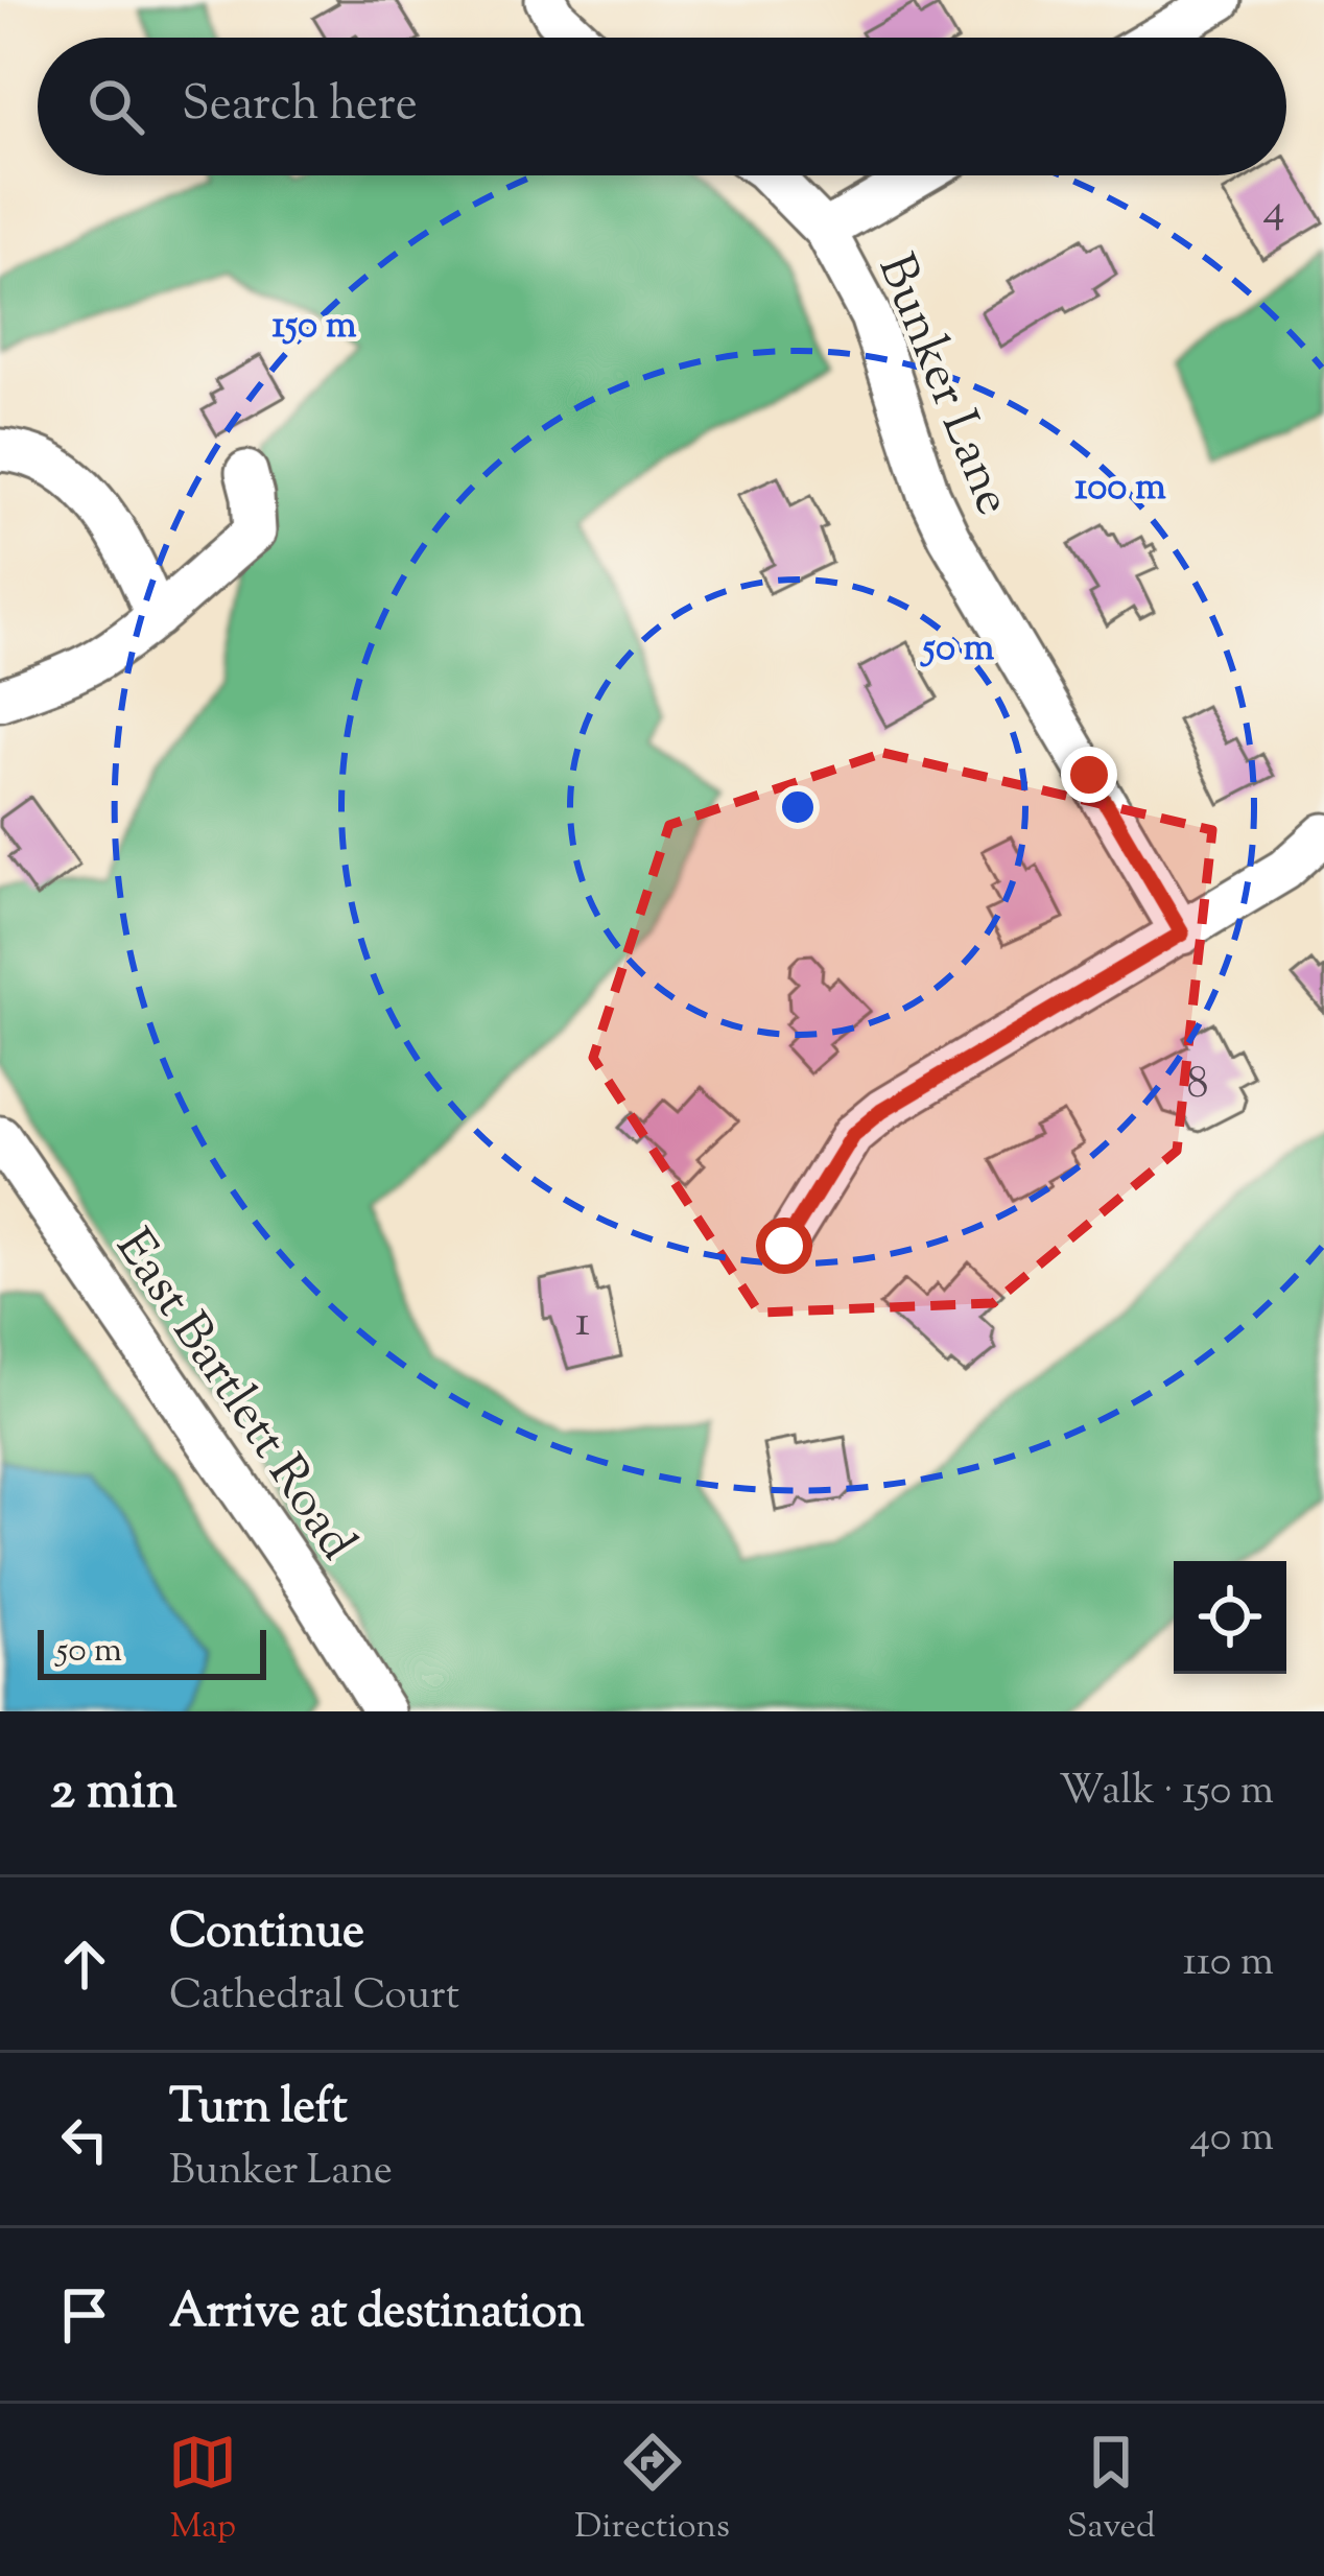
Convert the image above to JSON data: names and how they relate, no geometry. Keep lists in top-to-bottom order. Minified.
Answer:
{"streets":{"street":["Bunker Lane","East Bartlett Road"]},"house_numbers":["4","8","1"],"scale_bar":"50 m","page":{"search":"Search here","scale":"50 m","heading":["2 min","Walk · 150 m"],"list":[["Continue","Cathedral Court","110 m"],["Turn left","Bunker Lane","40 m"],"Arrive at destination"],"nav":["Map","Directions","Saved"]},"rings":["150 m","100 m","50 m"]}
